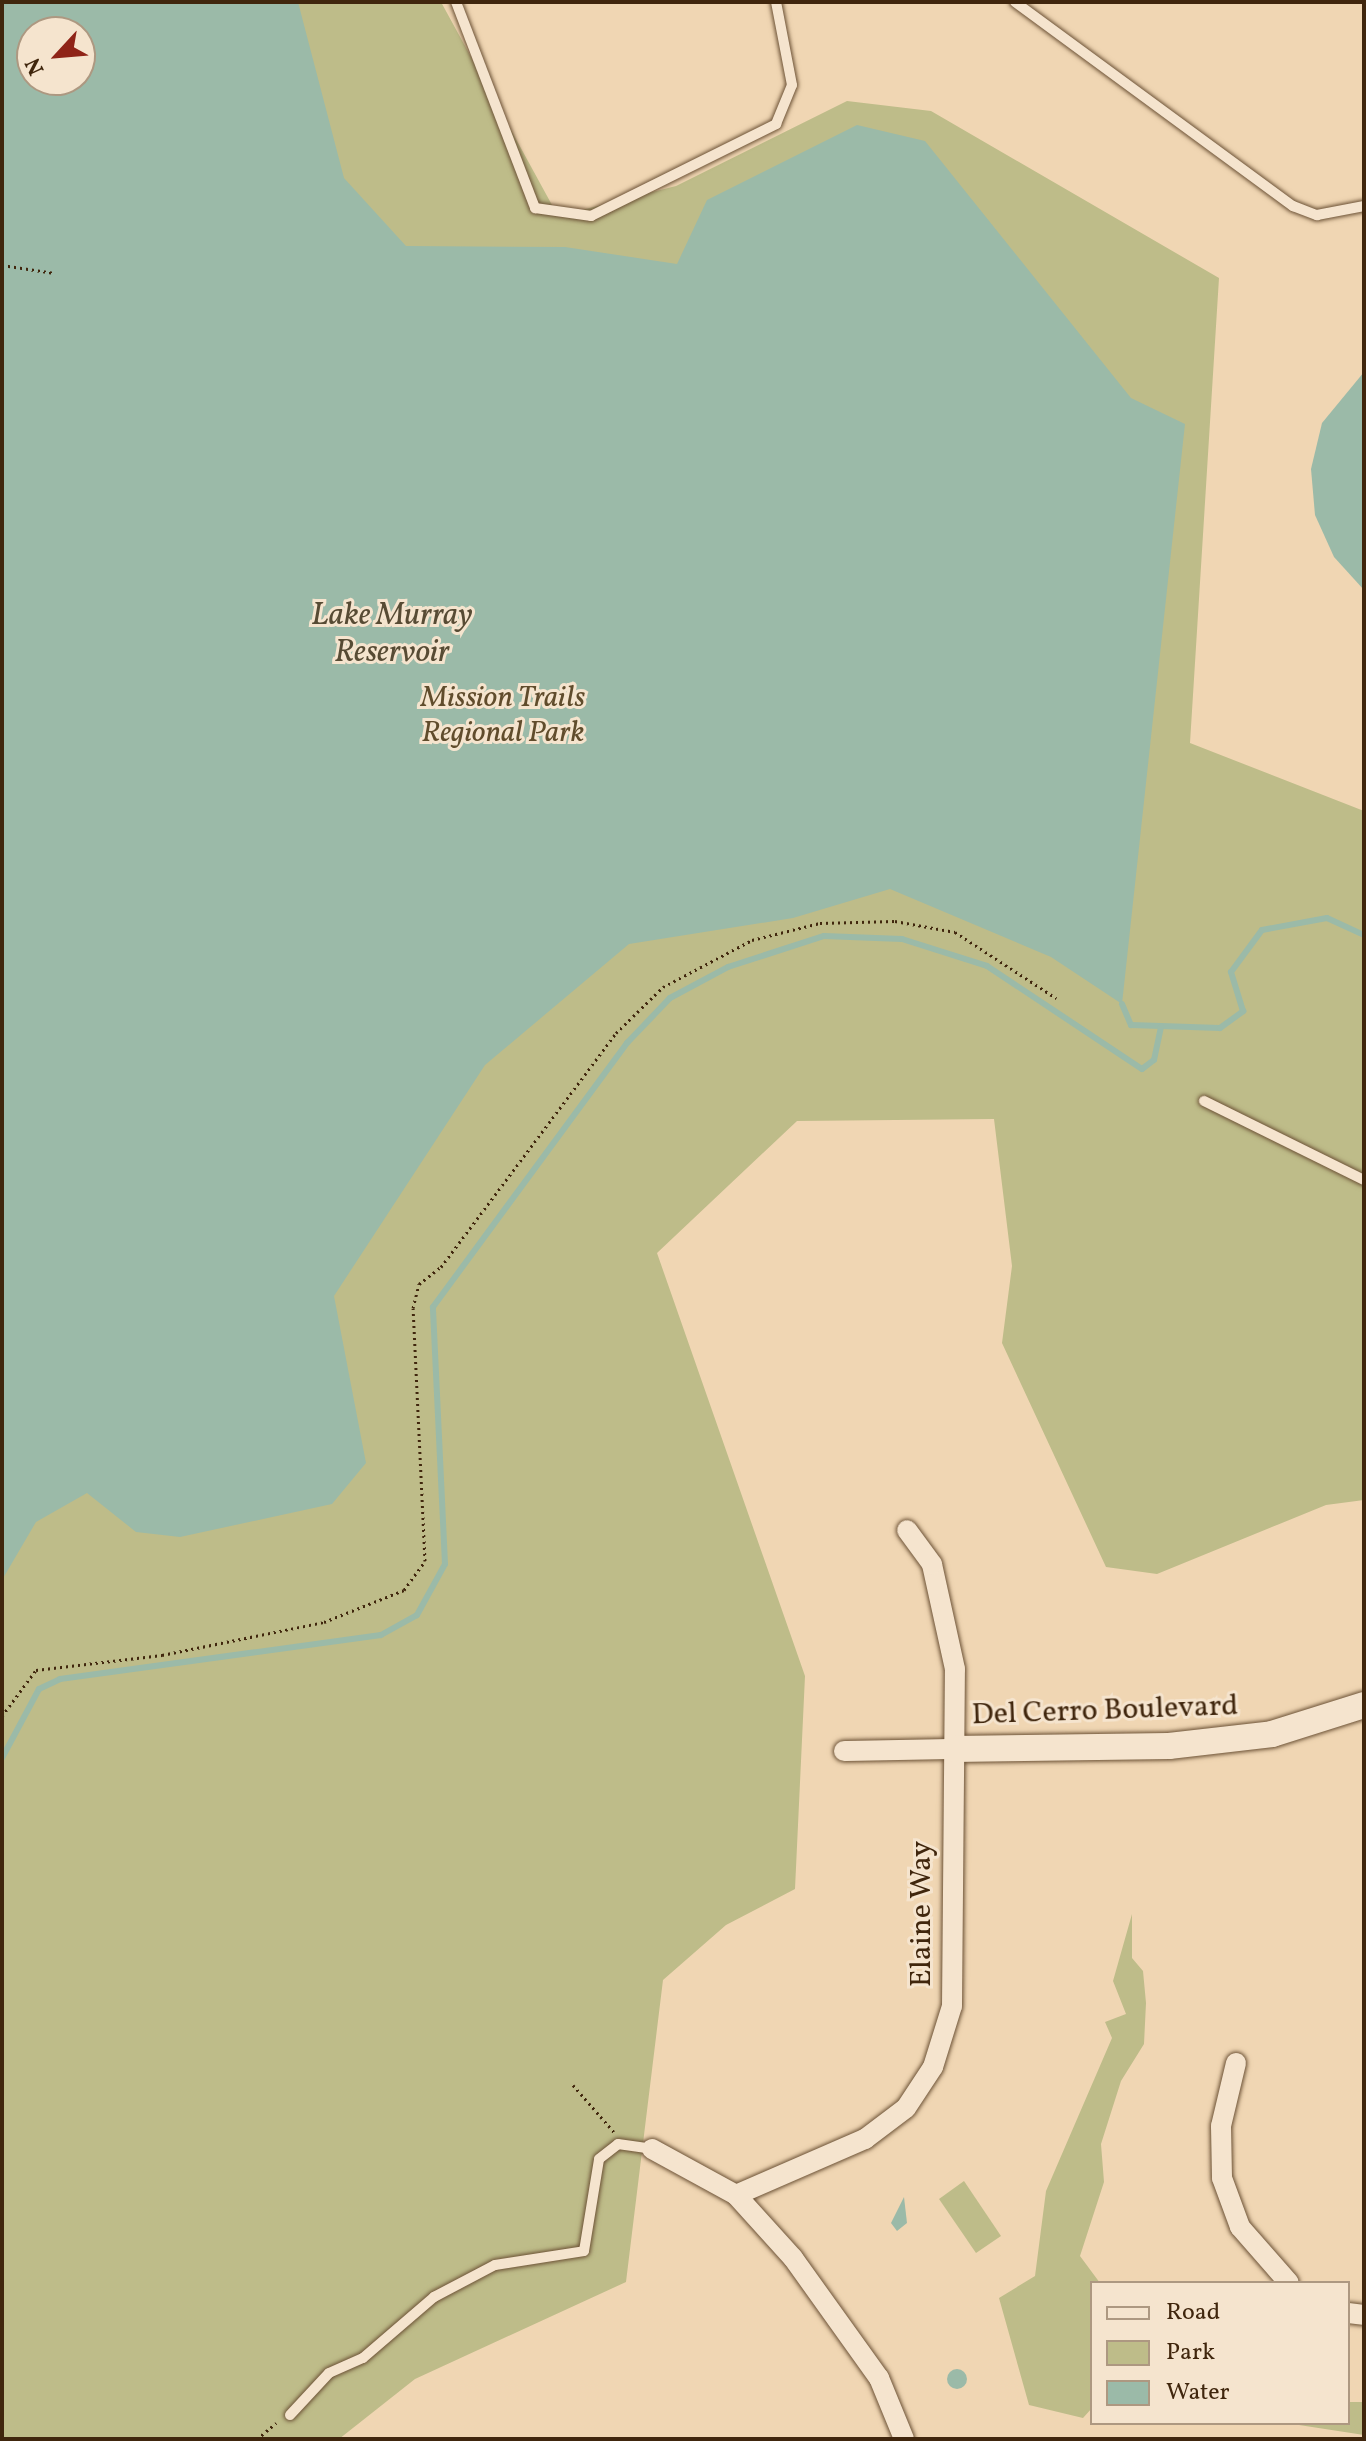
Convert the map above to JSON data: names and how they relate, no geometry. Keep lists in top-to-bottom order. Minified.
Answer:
{"streets":{"street":["Del Cerro Boulevard","Elaine Way"]},"crossings":[["Del Cerro Boulevard","Elaine Way"]],"water":["Lake Murray Reservoir"],"parks":["Mission Trails Regional Park"],"legend":["Road","Park","Water"],"north":"bottom left"}
